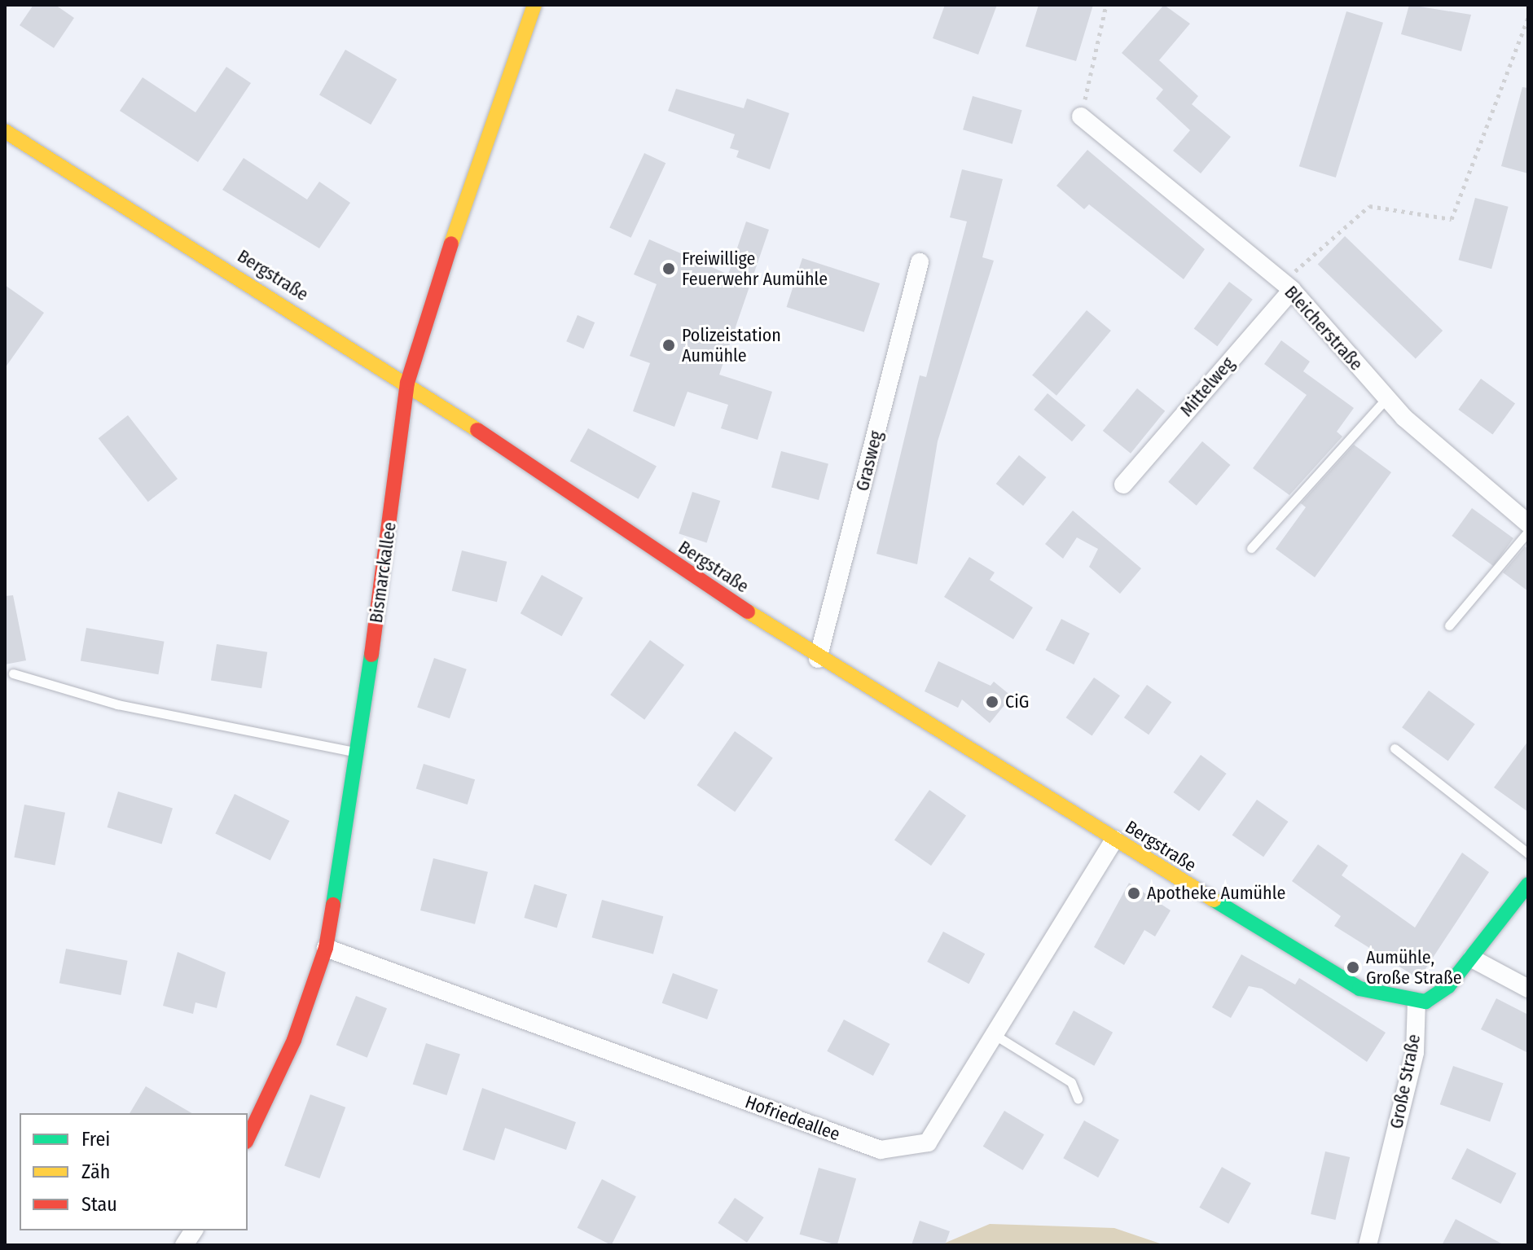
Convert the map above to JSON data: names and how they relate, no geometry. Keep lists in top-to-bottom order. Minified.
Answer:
{"streets":{"street":["Bergstraße","Bleicherstraße","Mittelweg","Grasweg","Bismarckallee","Große Straße","Hofriedeallee"]},"crossings":[["Bergstraße","Grasweg"],["Bergstraße","Bismarckallee"],["Bergstraße","Große Straße"],["Bergstraße","Hofriedeallee"],["Bleicherstraße","Mittelweg"],["Bismarckallee","Hofriedeallee"]],"places":["Freiwillige Feuerwehr Aumühle","Polizeistation Aumühle","CiG","Apotheke Aumühle","Aumühle, Große Straße"],"legend":["Frei","Zäh","Stau"]}
